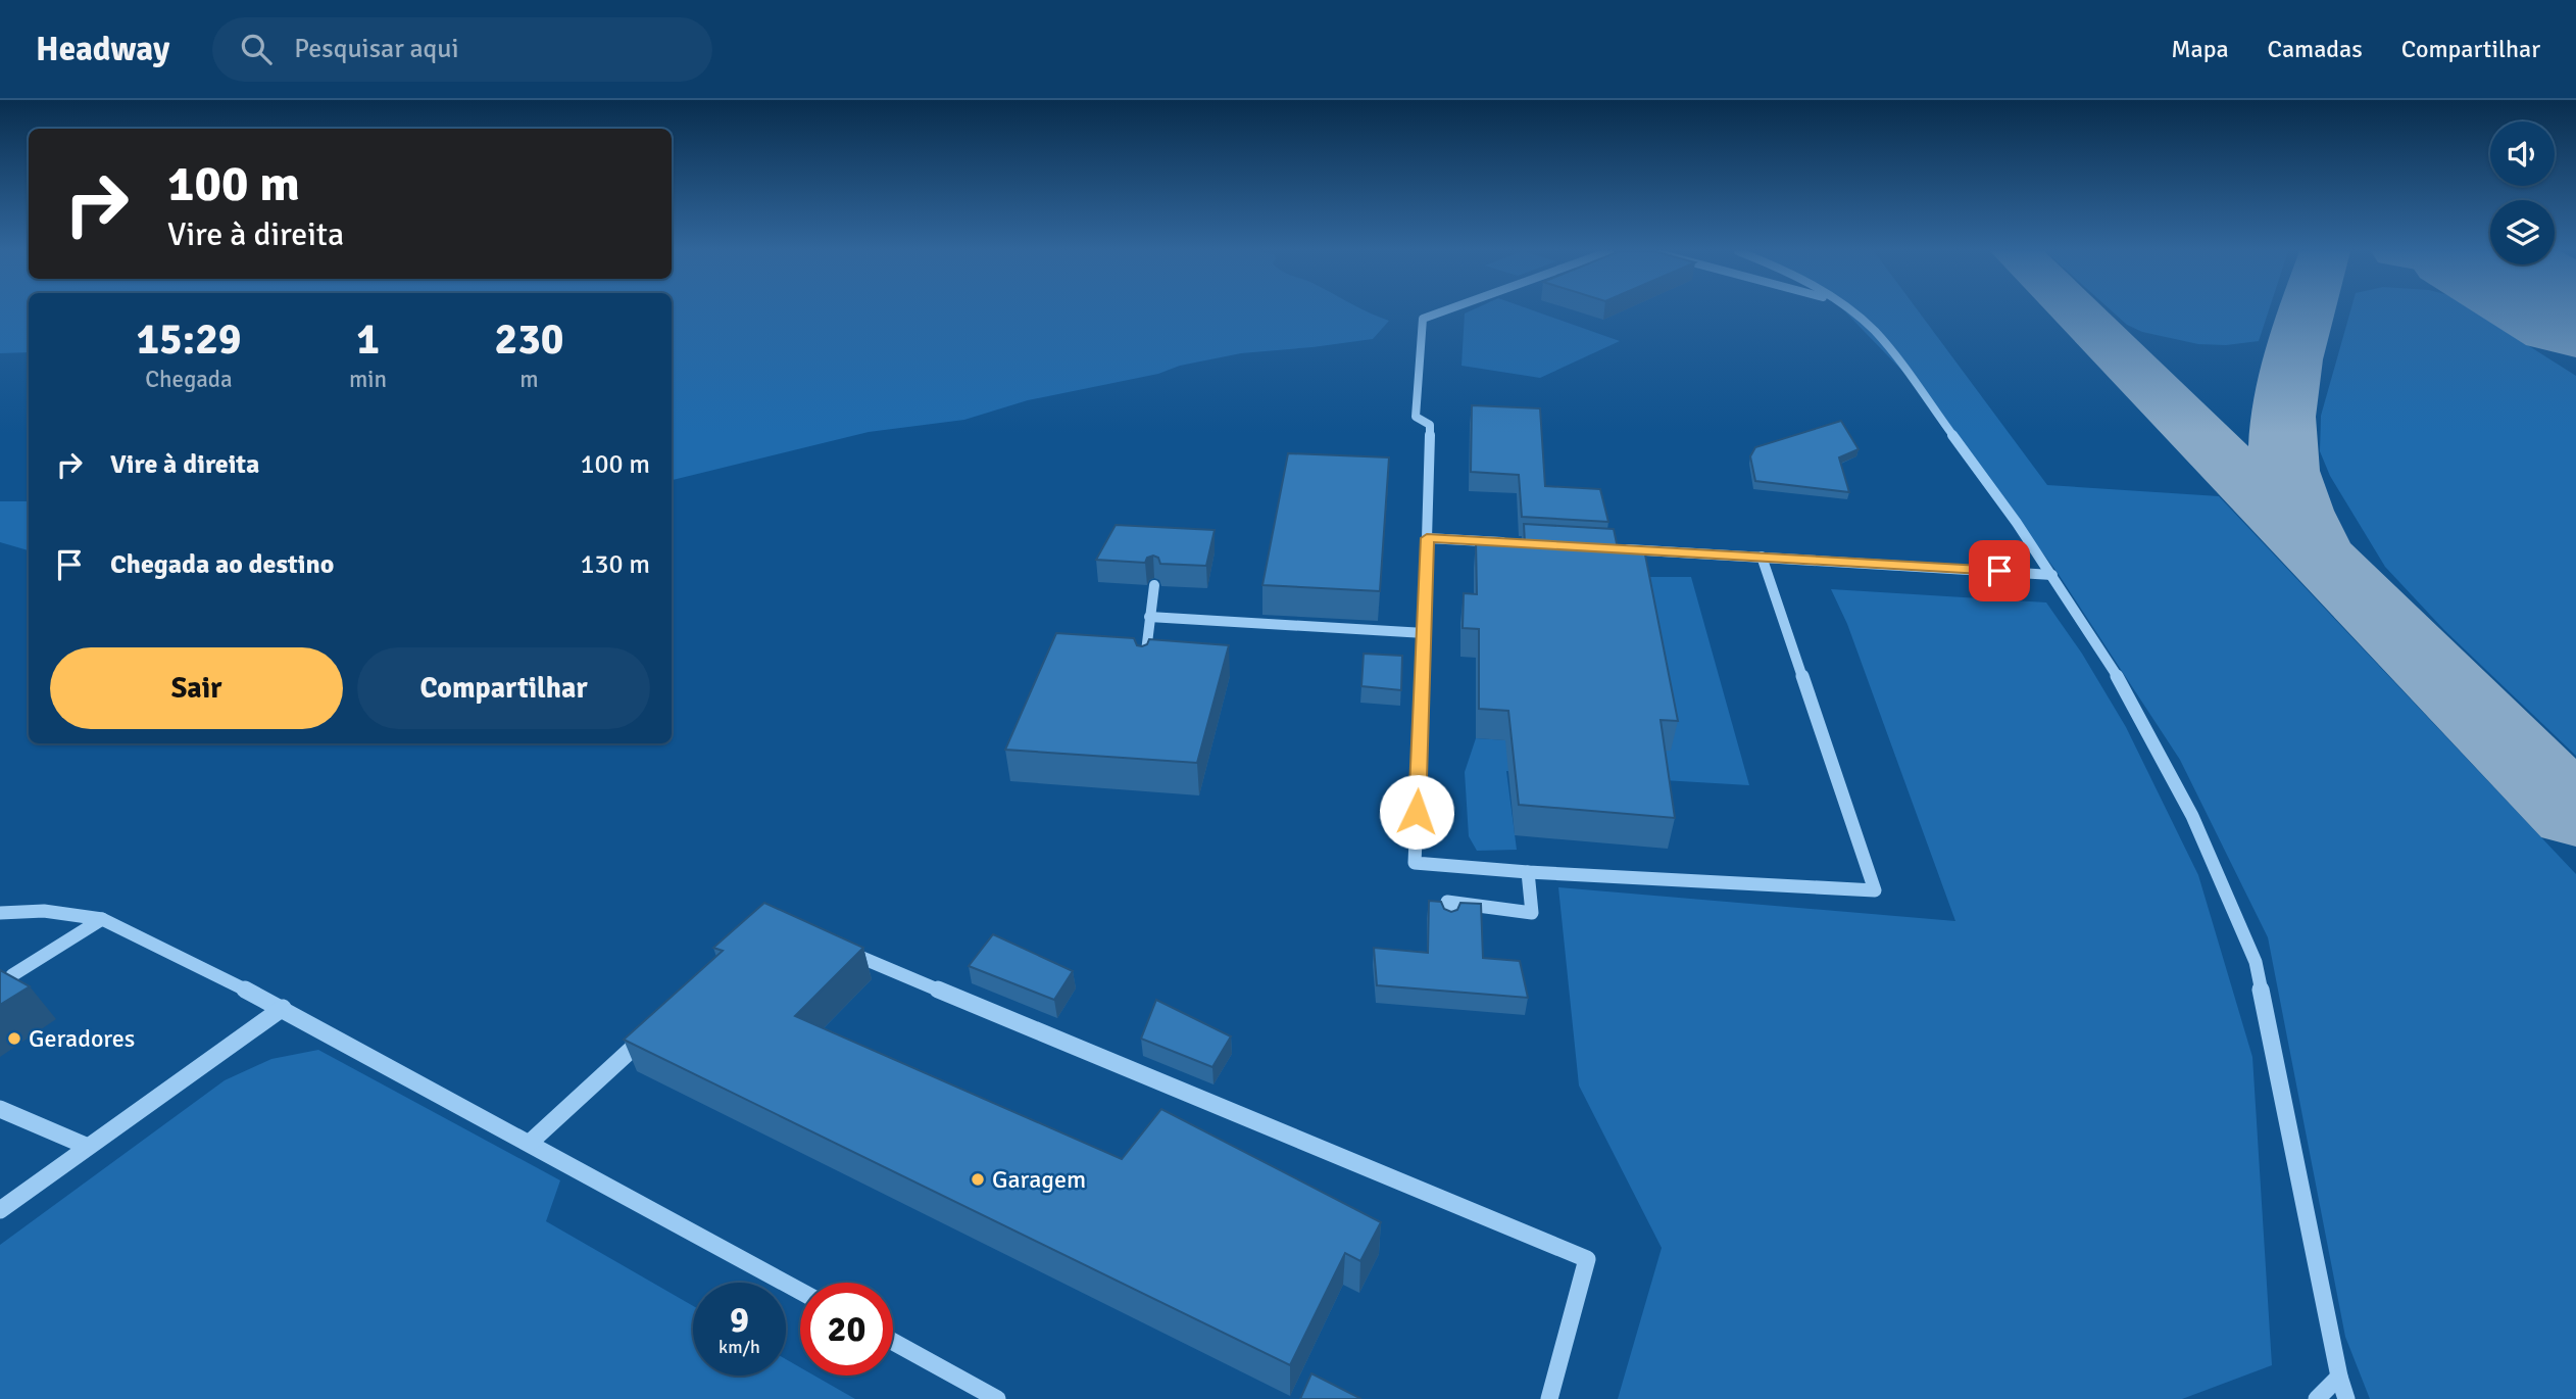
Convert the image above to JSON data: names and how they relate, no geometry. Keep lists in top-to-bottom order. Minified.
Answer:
{"places":["Geradores","Garagem"],"page":{"header":"Headway","search":"Pesquisar aqui","nav":["Mapa","Camadas","Compartilhar"],"turn":["100 m","Vire à direita"],"eta":["15:29","Chegada","1","min","230","m"],"list":[{"name":"Vire à direita","value":"100 m"},{"name":"Chegada ao destino","value":"130 m"}],"buttons":["Sair","Compartilhar"],"speed":"9 km/h","limit":"20"}}
